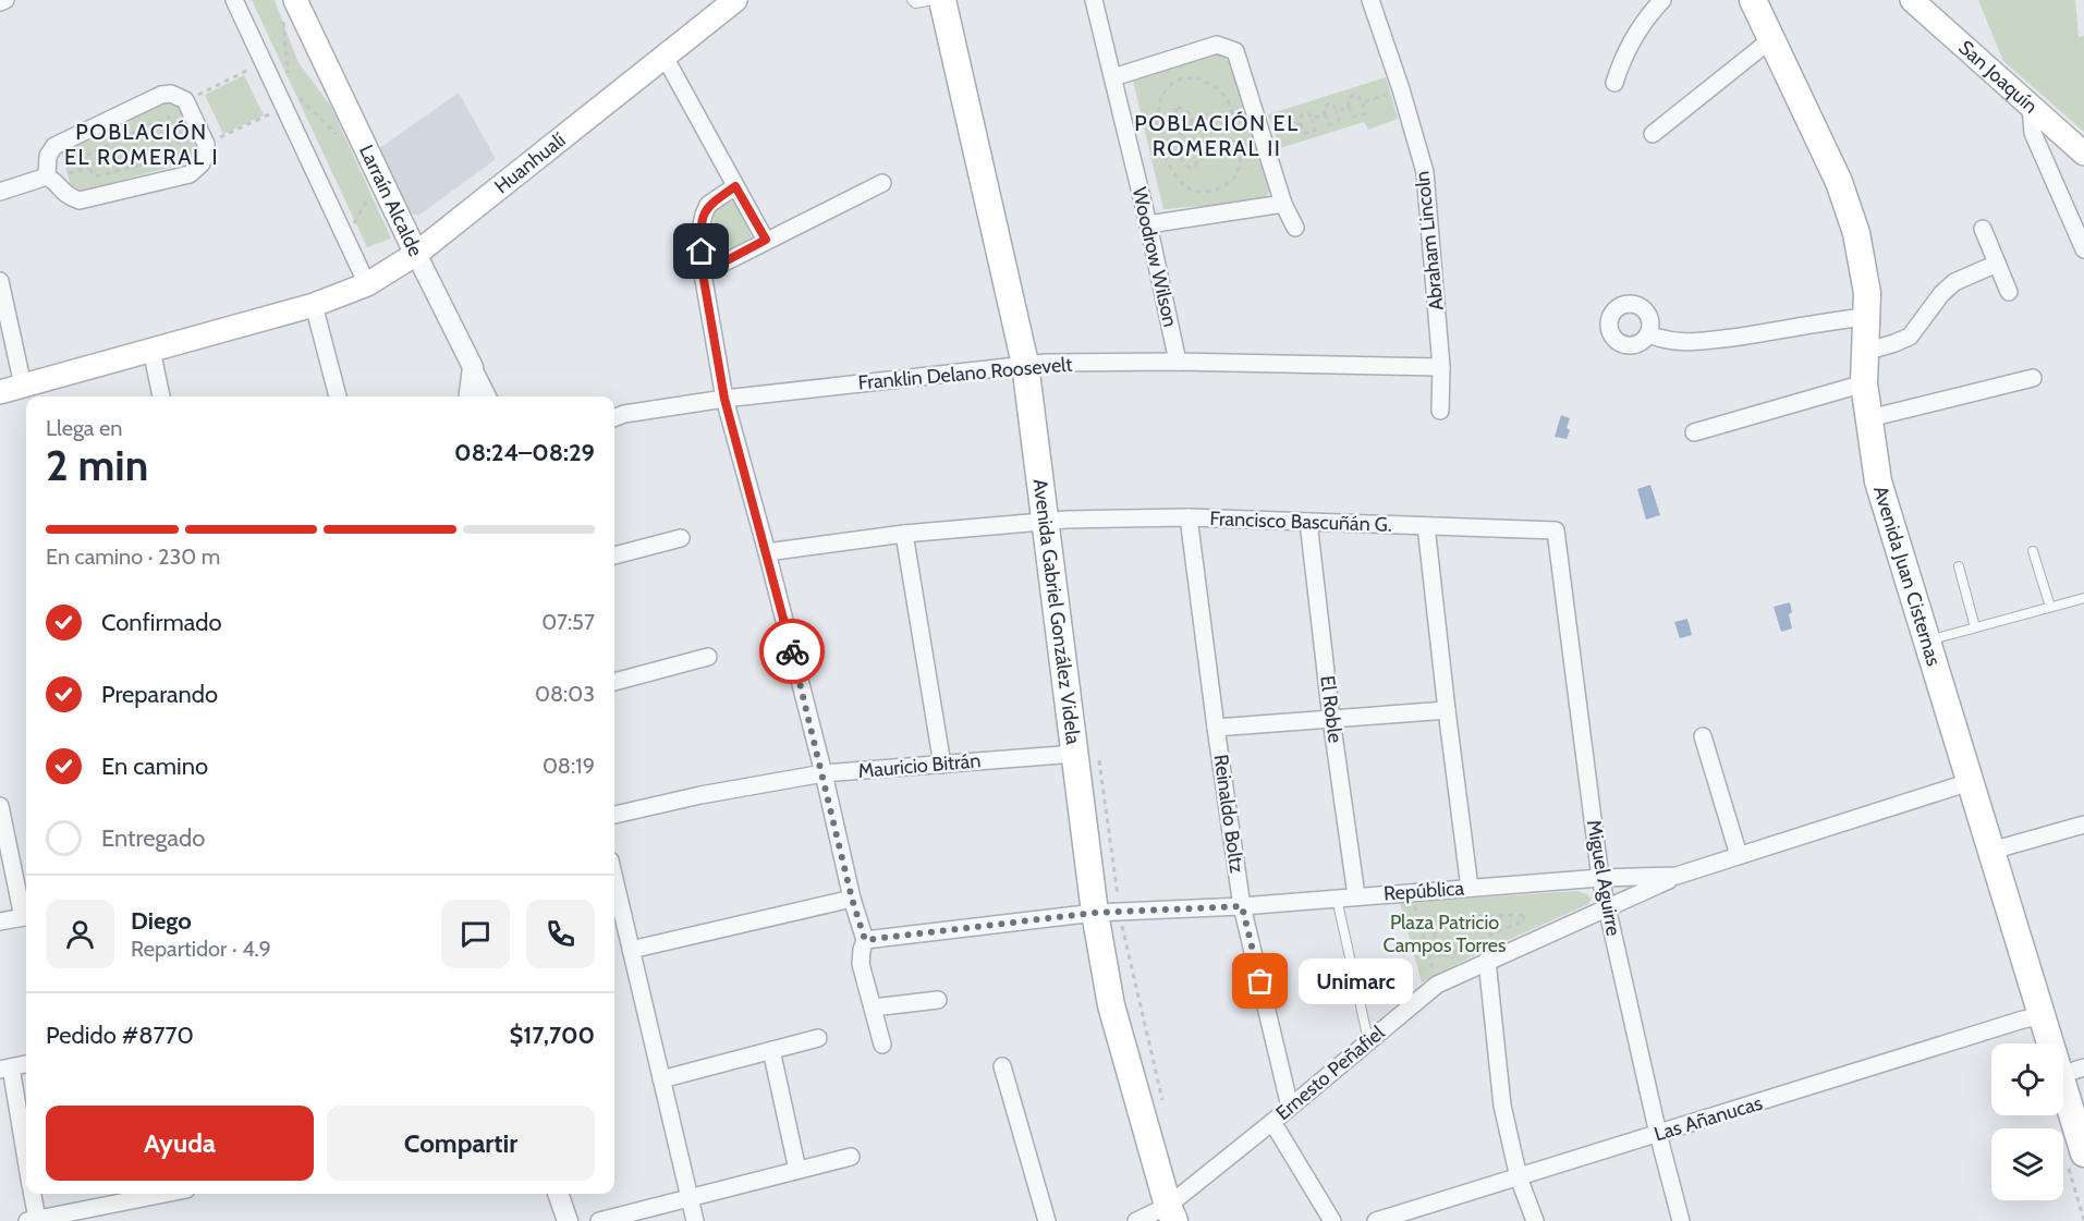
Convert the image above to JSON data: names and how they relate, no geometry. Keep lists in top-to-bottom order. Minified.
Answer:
{"streets":{"main road":["San Joaquín","Huanhualí","Larraín Alcalde","Avenida Juan Cisternas","Avenida Gabriel González Videla"],"street":["Abraham Lincoln","Woodrow Wilson","Franklin Delano Roosevelt","Francisco Bascuñán G.","El Roble","Mauricio Bitrán","Reinaldo Boltz","Miguel Aguirre","República","Ernesto Peñafiel","Las Añanucas"]},"crossings":[["Huanhualí","Larraín Alcalde"],["Abraham Lincoln","Franklin Delano Roosevelt"],["Woodrow Wilson","Franklin Delano Roosevelt"],["Franklin Delano Roosevelt","Avenida Gabriel González Videla"],["Francisco Bascuñán G.","Avenida Gabriel González Videla"],["Francisco Bascuñán G.","El Roble"],["Francisco Bascuñán G.","Reinaldo Boltz"],["Francisco Bascuñán G.","Miguel Aguirre"],["Avenida Juan Cisternas","República"],["Avenida Juan Cisternas","Las Añanucas"],["Avenida Gabriel González Videla","Mauricio Bitrán"],["Avenida Gabriel González Videla","República"],["Avenida Gabriel González Videla","Ernesto Peñafiel"],["El Roble","República"],["Reinaldo Boltz","República"],["Reinaldo Boltz","Ernesto Peñafiel"],["Miguel Aguirre","República"],["Miguel Aguirre","Ernesto Peñafiel"],["Miguel Aguirre","Las Añanucas"],["República","Ernesto Peñafiel"]],"districts":["POBLACIÓN EL ROMERAL II","POBLACIÓN EL ROMERAL I"],"parks":["Plaza Patricio Campos Torres"],"places":["Unimarc"],"page":{"heading":["2 min","Llega en","08:24–08:29"],"panel":["Diego","Repartidor · 4.9","Pedido #8770","$17,700"],"bar":"En camino · 230 m","list":[["Confirmado","07:57"],["Preparando","08:03"],["En camino","08:19"],"Entregado"],"bubble":"Unimarc","buttons":["Ayuda","Compartir"]}}
